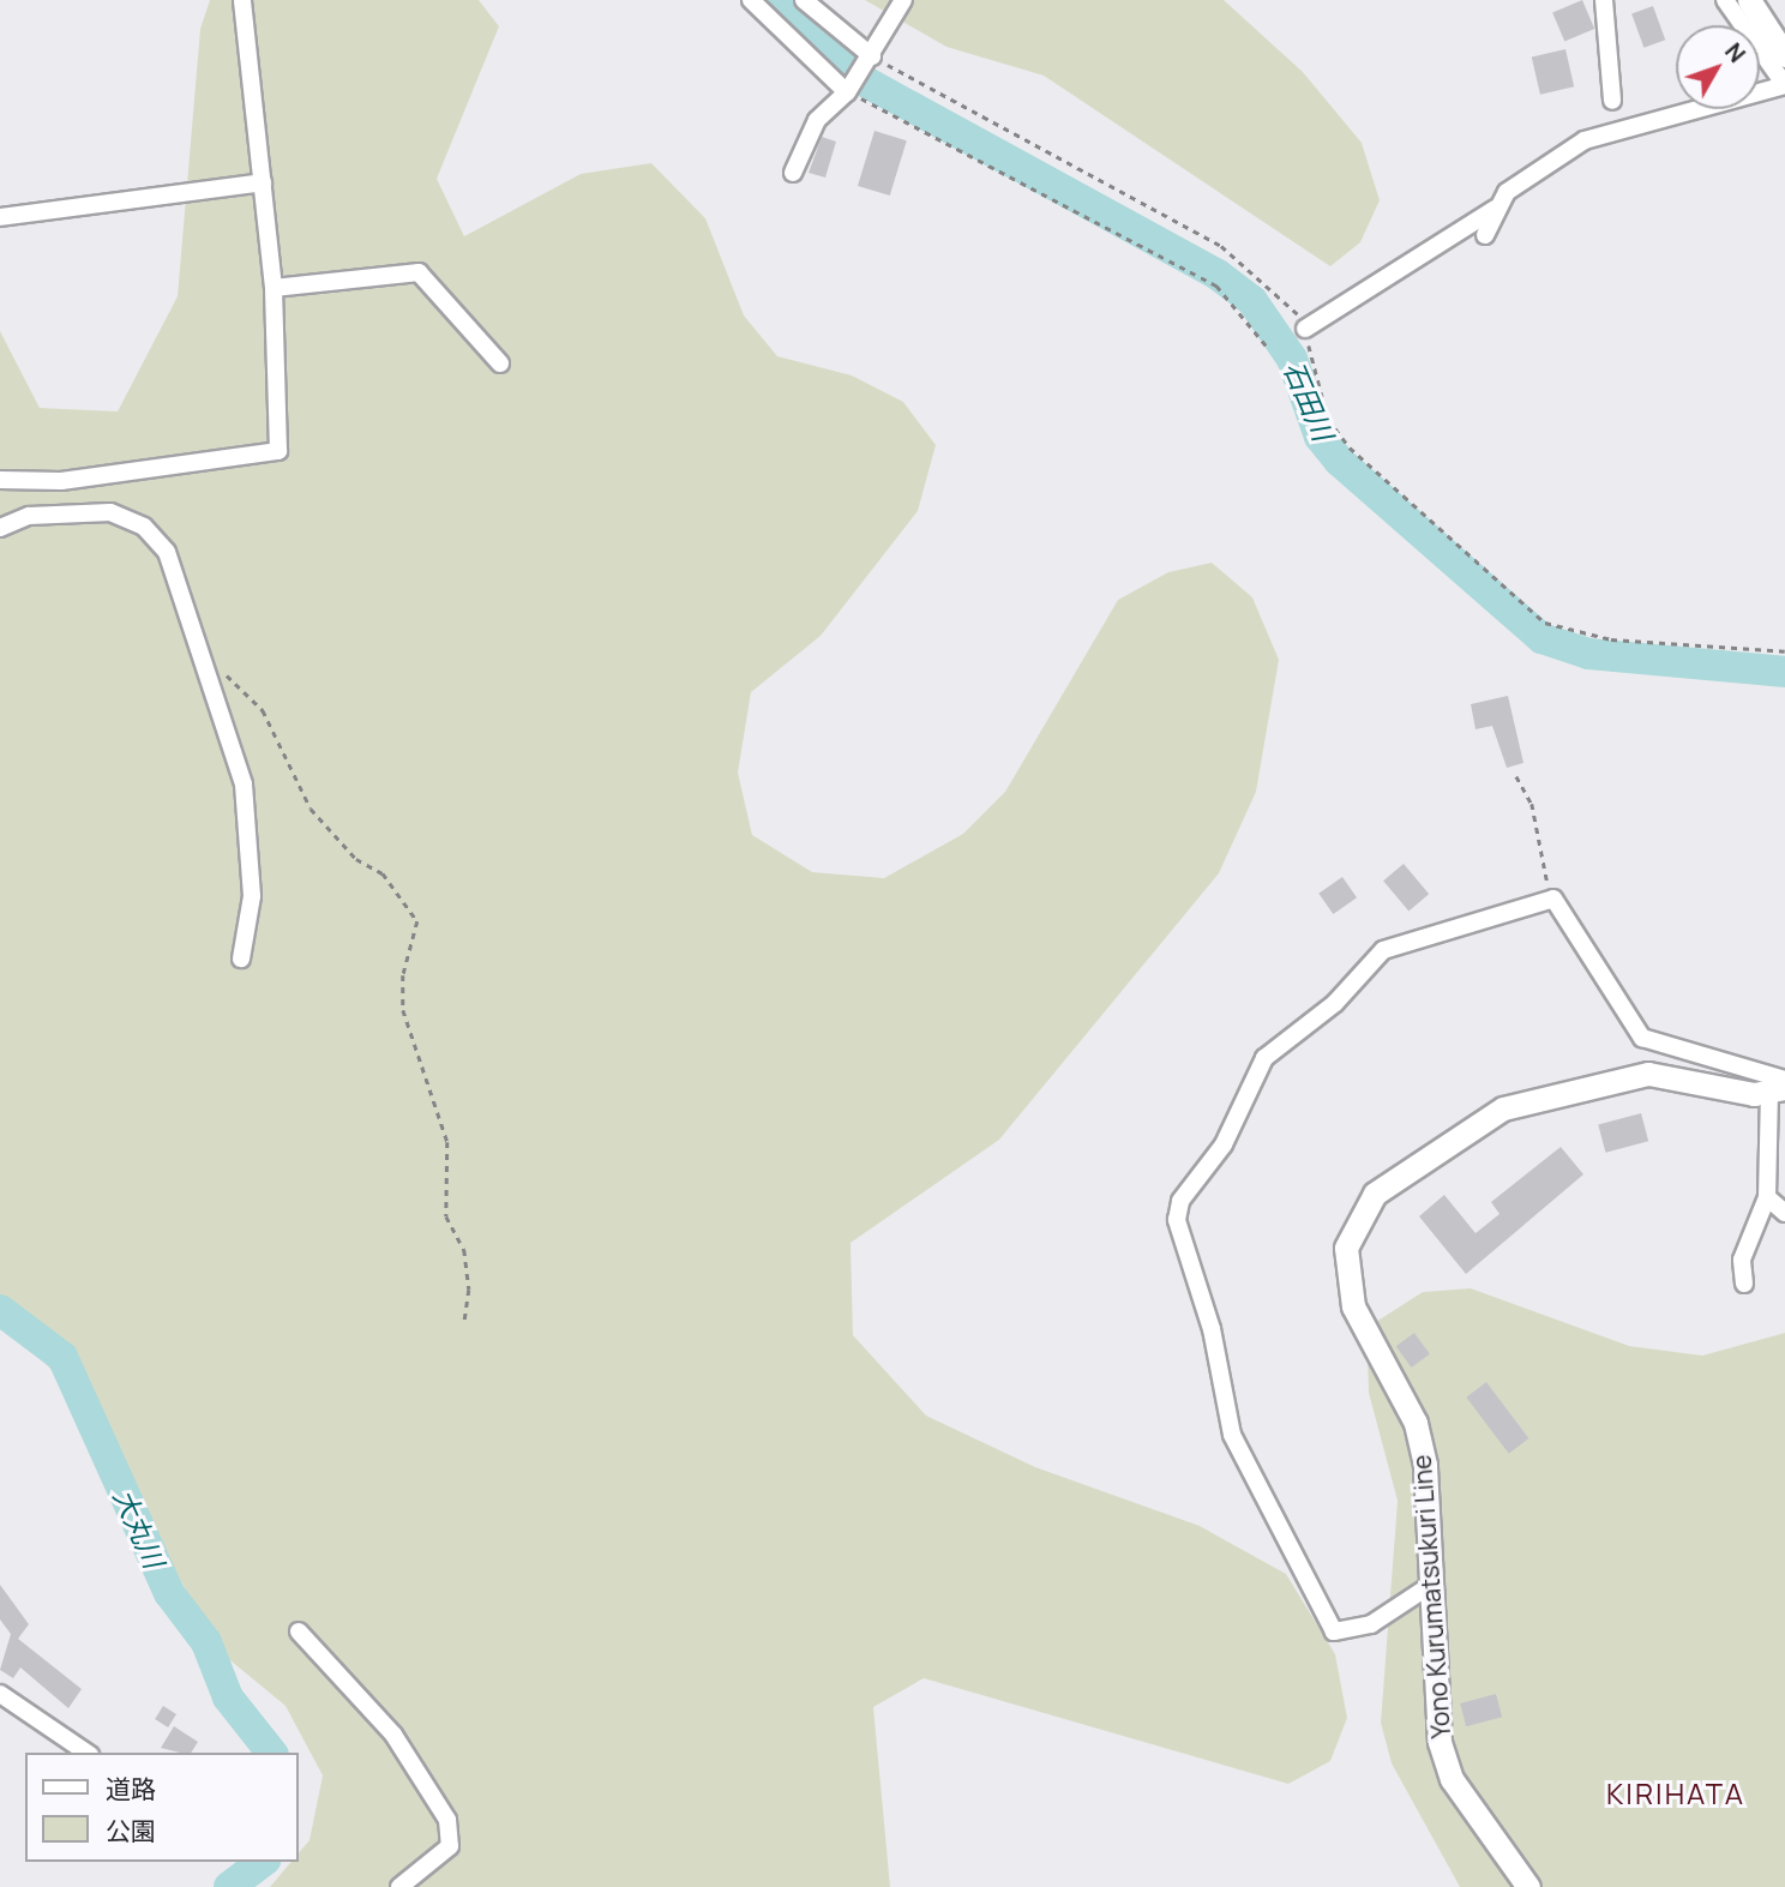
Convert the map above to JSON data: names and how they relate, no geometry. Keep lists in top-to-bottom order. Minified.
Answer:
{"streets":{"main road":["Yono Kurumatsukuri Line"]},"districts":["KIRIHATA"],"water":["石田川","大丸川"],"legend":["道路","公園"],"north":"top right"}
